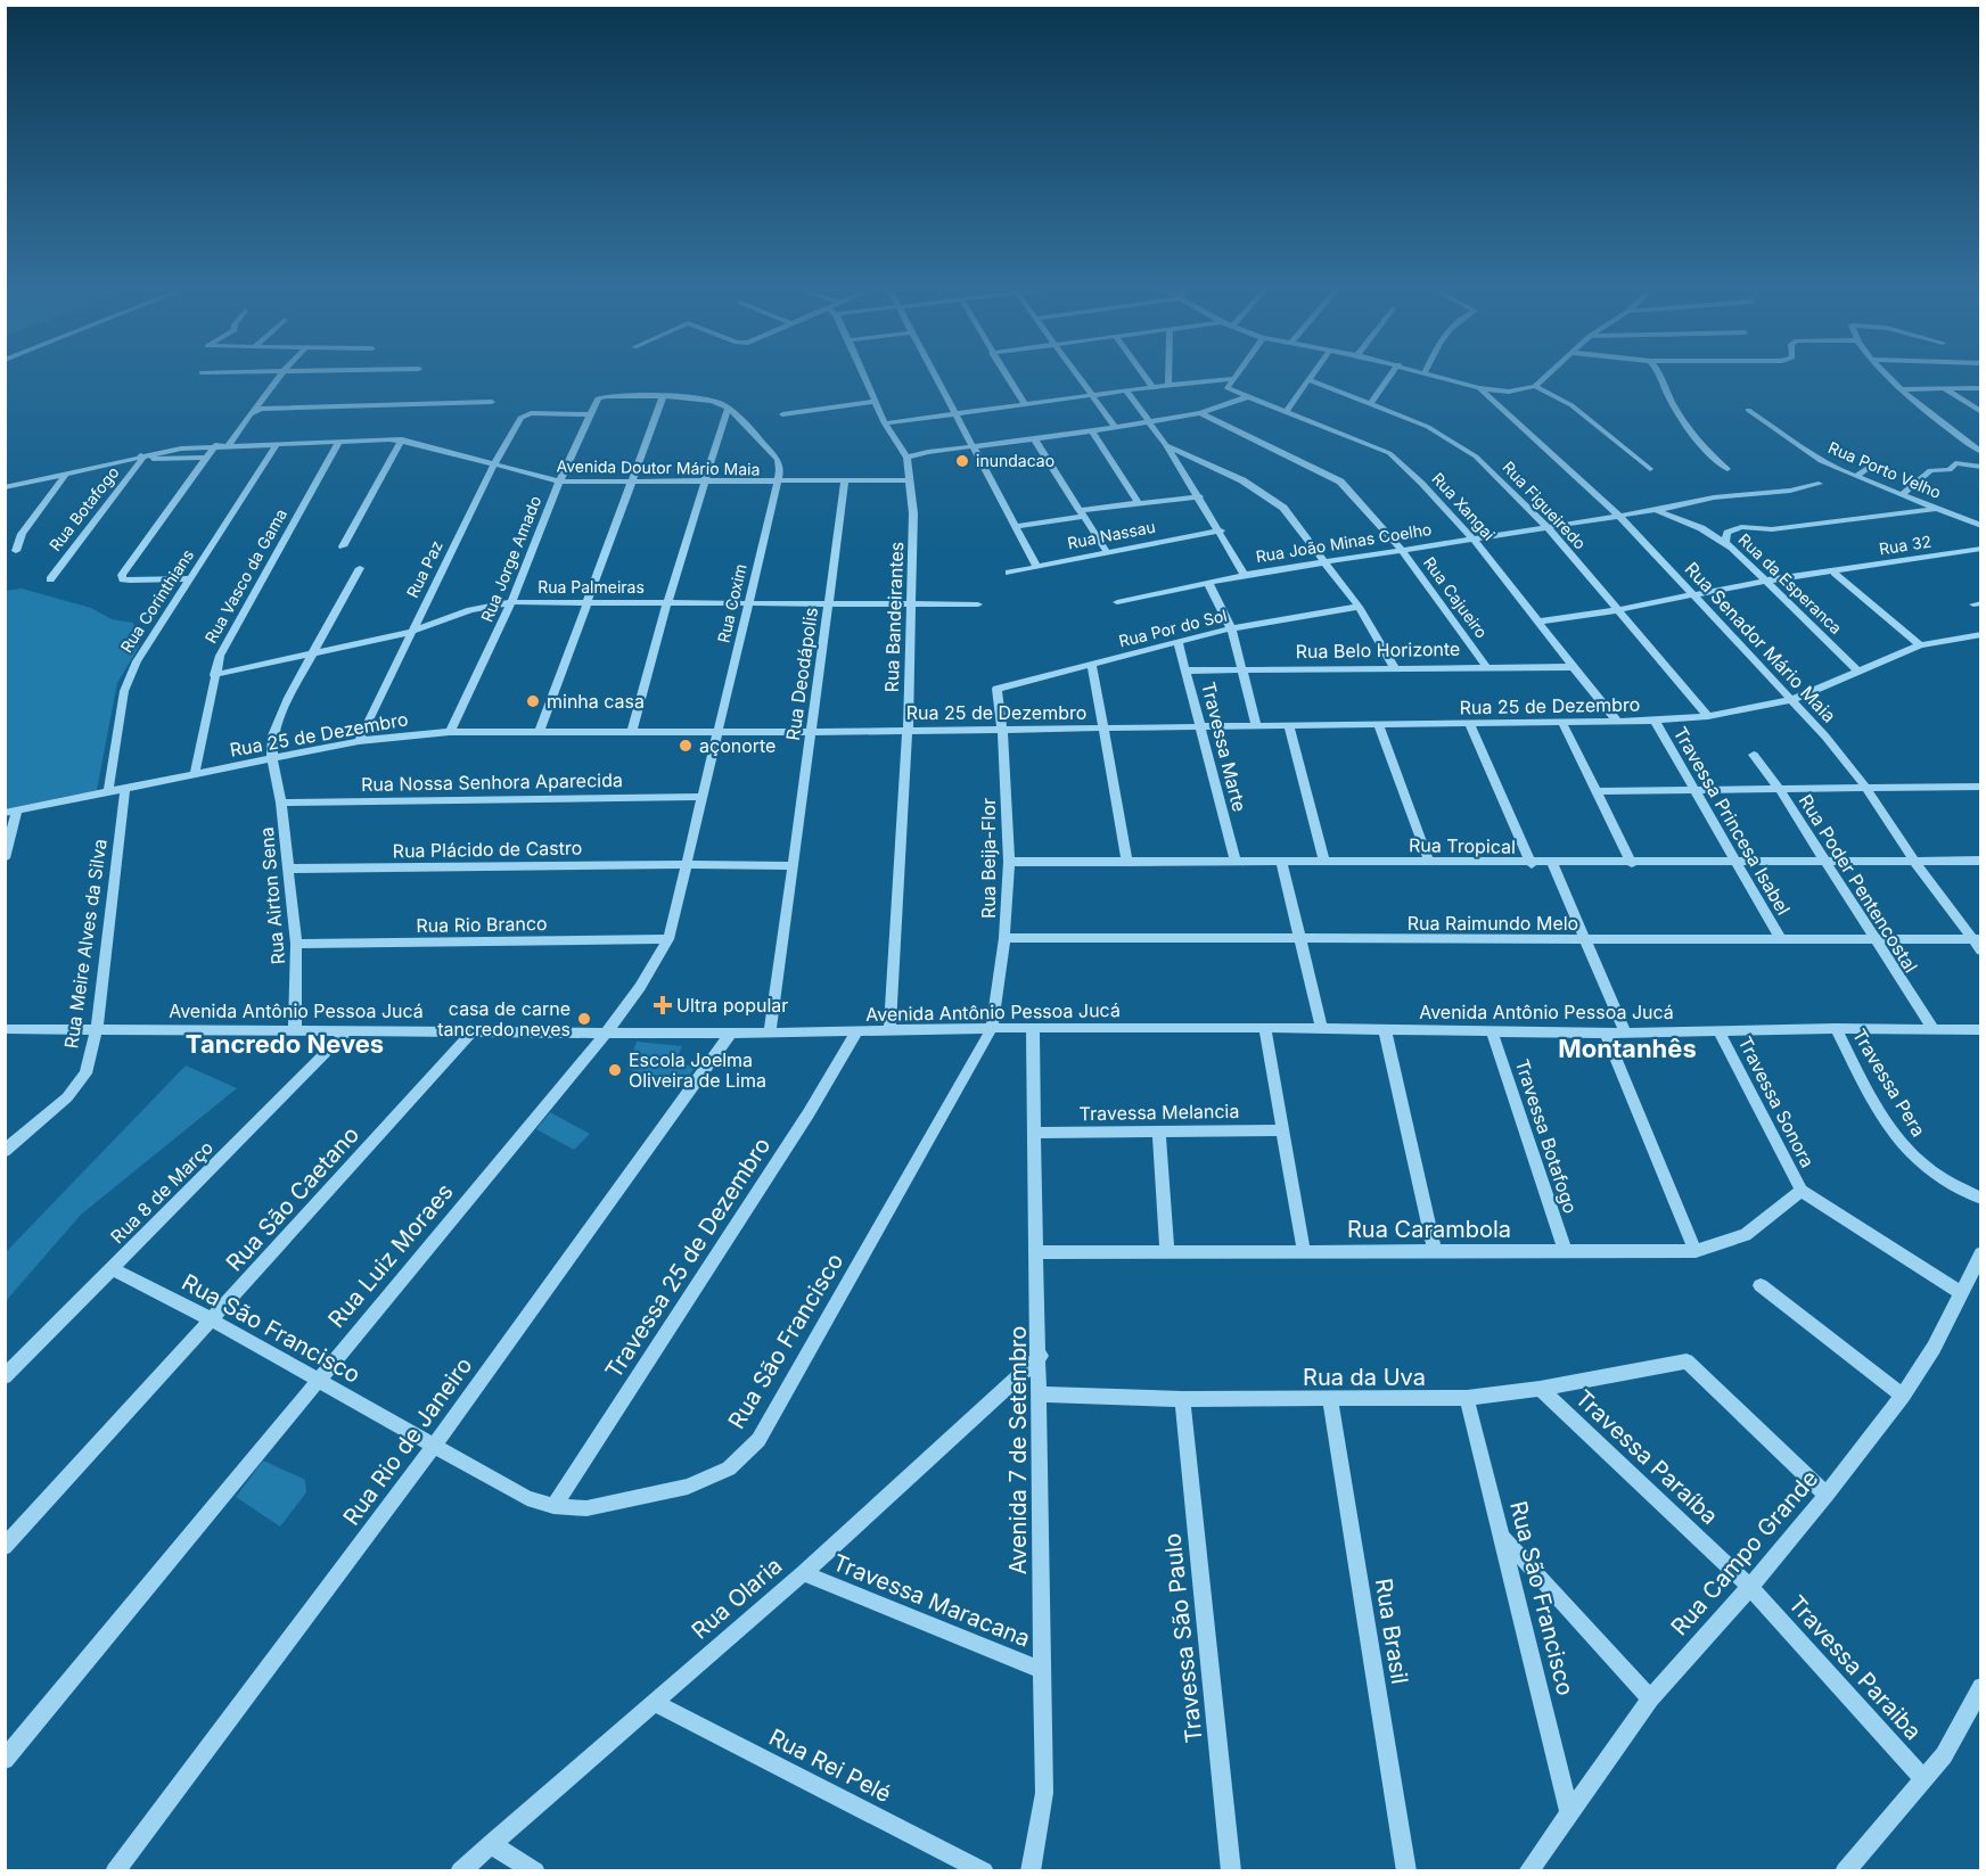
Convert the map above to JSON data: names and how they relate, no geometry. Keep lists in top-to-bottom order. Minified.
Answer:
{"streets":{"street":["Avenida Doutor Mário Maia","Rua Porto Velho","Rua Figueiredo","Rua Xangai","Rua Botafogo","Rua Nassau","Rua João Minas Coelho","Rua 32","Rua Jorge Amado","Rua Paz","Rua Vasco da Gama","Rua da Esperanca","Rua Palmeiras","Rua Cajueiro","Rua Corinthians","Rua Coxim","Rua Bandeirantes","Rua Por do Sol","Rua Senador Mário Maia","Rua Belo Horizonte","Rua Deodápolis","Rua 25 de Dezembro","Travessa Marte","Rua Nossa Senhora Aparecida","Travessa Princesa Isabel","Rua Tropical","Rua Plácido de Castro","Rua Beija-Flor","Rua Poder Pentencostal","Rua Airton Sena","Rua Raimundo Melo","Rua Rio Branco","Rua Meire Alves da Silva","Avenida Antônio Pessoa Jucá","Travessa Pera","Travessa Sonora","Travessa Melancia","Travessa Botafogo","Rua 8 de Março","Rua São Caetano","Rua Carambola","Rua Luiz Moraes","Travessa 25 de Dezembro","Rua São Francisco","Rua da Uva","Rua Rio de Janeiro","Avenida 7 de Setembro","Travessa Paraíba","Rua Campo Grande","Rua Olaria","Travessa Maracana","Rua Brasil","Travessa São Paulo","Travessa Paraiba","Rua Rei Pelé"]},"crossings":[["Avenida Doutor Mário Maia","Rua Botafogo"],["Avenida Doutor Mário Maia","Rua Jorge Amado"],["Avenida Doutor Mário Maia","Rua Paz"],["Avenida Doutor Mário Maia","Rua Vasco da Gama"],["Avenida Doutor Mário Maia","Rua Corinthians"],["Avenida Doutor Mário Maia","Rua Coxim"],["Avenida Doutor Mário Maia","Rua Bandeirantes"],["Avenida Doutor Mário Maia","Rua Deodápolis"],["Rua Figueiredo","Rua João Minas Coelho"],["Rua Figueiredo","Rua 32"],["Rua Figueiredo","Rua 25 de Dezembro"],["Rua Xangai","Rua João Minas Coelho"],["Rua Xangai","Rua 32"],["Rua Xangai","Rua Bandeirantes"],["Rua Xangai","Rua Belo Horizonte"],["Rua Xangai","Rua 25 de Dezembro"],["Rua João Minas Coelho","Rua da Esperanca"],["Rua João Minas Coelho","Rua Cajueiro"],["Rua João Minas Coelho","Rua Senador Mário Maia"],["Rua 32","Rua da Esperanca"],["Rua 32","Rua Senador Mário Maia"],["Rua Jorge Amado","Rua Paz"],["Rua Jorge Amado","Rua Palmeiras"],["Rua Jorge Amado","Rua 25 de Dezembro"],["Rua Paz","Rua Palmeiras"],["Rua Paz","Rua 25 de Dezembro"],["Rua Vasco da Gama","Rua Palmeiras"],["Rua Vasco da Gama","Rua 25 de Dezembro"],["Rua da Esperanca","Rua Senador Mário Maia"],["Rua da Esperanca","Rua 25 de Dezembro"],["Rua Palmeiras","Rua Coxim"],["Rua Palmeiras","Rua Bandeirantes"],["Rua Palmeiras","Rua Deodápolis"],["Rua Palmeiras","Rua Airton Sena"],["Rua Cajueiro","Rua Belo Horizonte"],["Rua Corinthians","Rua 25 de Dezembro"],["Rua Coxim","Rua 25 de Dezembro"],["Rua Coxim","Rua Luiz Moraes"],["Rua Bandeirantes","Rua 25 de Dezembro"],["Rua Bandeirantes","Avenida Antônio Pessoa Jucá"],["Rua Por do Sol","Travessa Marte"],["Rua Por do Sol","Rua Beija-Flor"],["Rua Senador Mário Maia","Rua 25 de Dezembro"],["Rua Senador Mário Maia","Rua Tropical"],["Rua Senador Mário Maia","Rua Raimundo Melo"],["Rua Belo Horizonte","Travessa Marte"],["Rua Deodápolis","Rua 25 de Dezembro"],["Rua Deodápolis","Rua Plácido de Castro"],["Rua Deodápolis","Avenida Antônio Pessoa Jucá"],["Rua 25 de Dezembro","Travessa Marte"],["Rua 25 de Dezembro","Travessa Princesa Isabel"],["Rua 25 de Dezembro","Rua Beija-Flor"],["Rua 25 de Dezembro","Rua Airton Sena"],["Rua 25 de Dezembro","Rua Meire Alves da Silva"],["Rua 25 de Dezembro","Rua Luiz Moraes"],["Travessa Marte","Rua Tropical"],["Rua Nossa Senhora Aparecida","Rua Airton Sena"],["Rua Nossa Senhora Aparecida","Rua Luiz Moraes"],["Travessa Princesa Isabel","Rua Tropical"],["Travessa Princesa Isabel","Rua Raimundo Melo"],["Rua Tropical","Rua Beija-Flor"],["Rua Tropical","Rua Poder Pentencostal"],["Rua Plácido de Castro","Rua Airton Sena"],["Rua Plácido de Castro","Rua Luiz Moraes"],["Rua Beija-Flor","Rua Raimundo Melo"],["Rua Beija-Flor","Avenida Antônio Pessoa Jucá"],["Rua Beija-Flor","Rua São Francisco"],["Rua Poder Pentencostal","Rua Raimundo Melo"],["Rua Poder Pentencostal","Avenida Antônio Pessoa Jucá"],["Rua Airton Sena","Rua Rio Branco"],["Rua Airton Sena","Avenida Antônio Pessoa Jucá"],["Rua Rio Branco","Rua Luiz Moraes"],["Rua Meire Alves da Silva","Avenida Antônio Pessoa Jucá"],["Avenida Antônio Pessoa Jucá","Travessa Pera"],["Avenida Antônio Pessoa Jucá","Travessa Sonora"],["Avenida Antônio Pessoa Jucá","Travessa Botafogo"],["Avenida Antônio Pessoa Jucá","Rua 8 de Março"],["Avenida Antônio Pessoa Jucá","Rua São Caetano"],["Avenida Antônio Pessoa Jucá","Rua Luiz Moraes"],["Avenida Antônio Pessoa Jucá","Travessa 25 de Dezembro"],["Avenida Antônio Pessoa Jucá","Rua São Francisco"],["Avenida Antônio Pessoa Jucá","Rua Rio de Janeiro"],["Avenida Antônio Pessoa Jucá","Avenida 7 de Setembro"],["Travessa Sonora","Rua Carambola"],["Travessa Melancia","Avenida 7 de Setembro"],["Travessa Botafogo","Rua Carambola"],["Rua 8 de Março","Rua São Francisco"],["Rua São Caetano","Rua São Francisco"],["Rua Carambola","Avenida 7 de Setembro"],["Rua Luiz Moraes","Rua São Francisco"],["Travessa 25 de Dezembro","Rua São Francisco"],["Rua São Francisco","Rua da Uva"],["Rua São Francisco","Rua Rio de Janeiro"],["Rua São Francisco","Rua Campo Grande"],["Rua da Uva","Avenida 7 de Setembro"],["Rua da Uva","Travessa Paraíba"],["Rua da Uva","Rua Campo Grande"],["Rua da Uva","Rua Brasil"],["Rua da Uva","Travessa São Paulo"],["Avenida 7 de Setembro","Rua Olaria"],["Avenida 7 de Setembro","Travessa Maracana"],["Travessa Paraíba","Rua Campo Grande"],["Travessa Paraíba","Travessa Paraiba"],["Rua Campo Grande","Travessa Paraiba"],["Rua Olaria","Travessa Maracana"],["Rua Olaria","Rua Rei Pelé"]],"districts":["Tancredo Neves","Montanhês"],"places":{"other":["inundacao","minha casa","açonorte","casa de carne tancredo neves","Escola Joelma Oliveira de Lima"],"health":["Ultra popular"]}}
